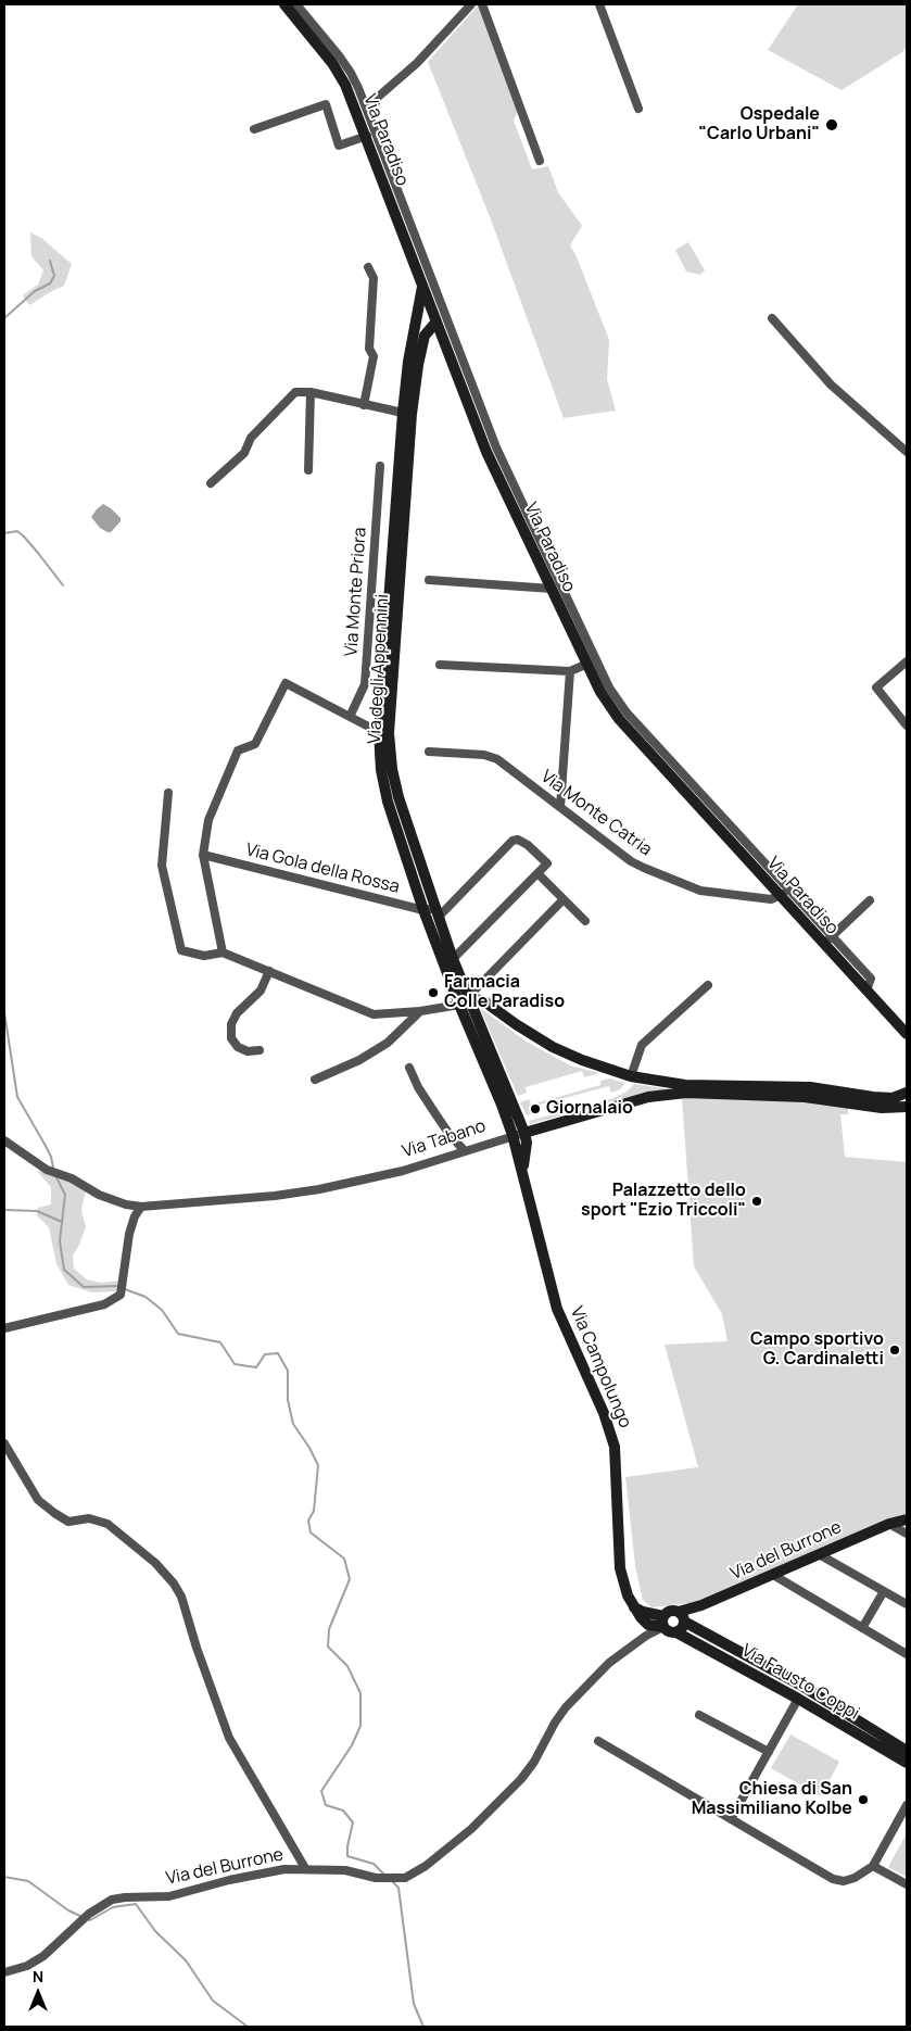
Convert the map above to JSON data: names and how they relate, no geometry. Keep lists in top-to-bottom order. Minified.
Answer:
{"streets":{"street":["Via Paradiso","Via Monte Priora","Via degli Appennini","Via Monte Catria","Via Gola della Rossa","Via Tabano","Via Campolungo","Via del Burrone","Via Fausto Coppi"]},"crossings":[["Via Paradiso","Via degli Appennini"],["Via Paradiso","Via Monte Catria"],["Via degli Appennini","Via Gola della Rossa"],["Via degli Appennini","Via Tabano"],["Via degli Appennini","Via Campolungo"],["Via Tabano","Via Campolungo"],["Via Campolungo","Via del Burrone"],["Via Campolungo","Via Fausto Coppi"],["Via del Burrone","Via Fausto Coppi"]],"places":["Ospedale \"Carlo Urbani\"","Farmacia Colle Paradiso","Giornalaio","Palazzetto dello sport \"Ezio Triccoli\"","Campo sportivo G. Cardinaletti","Chiesa di San Massimiliano Kolbe"],"north":"top"}
